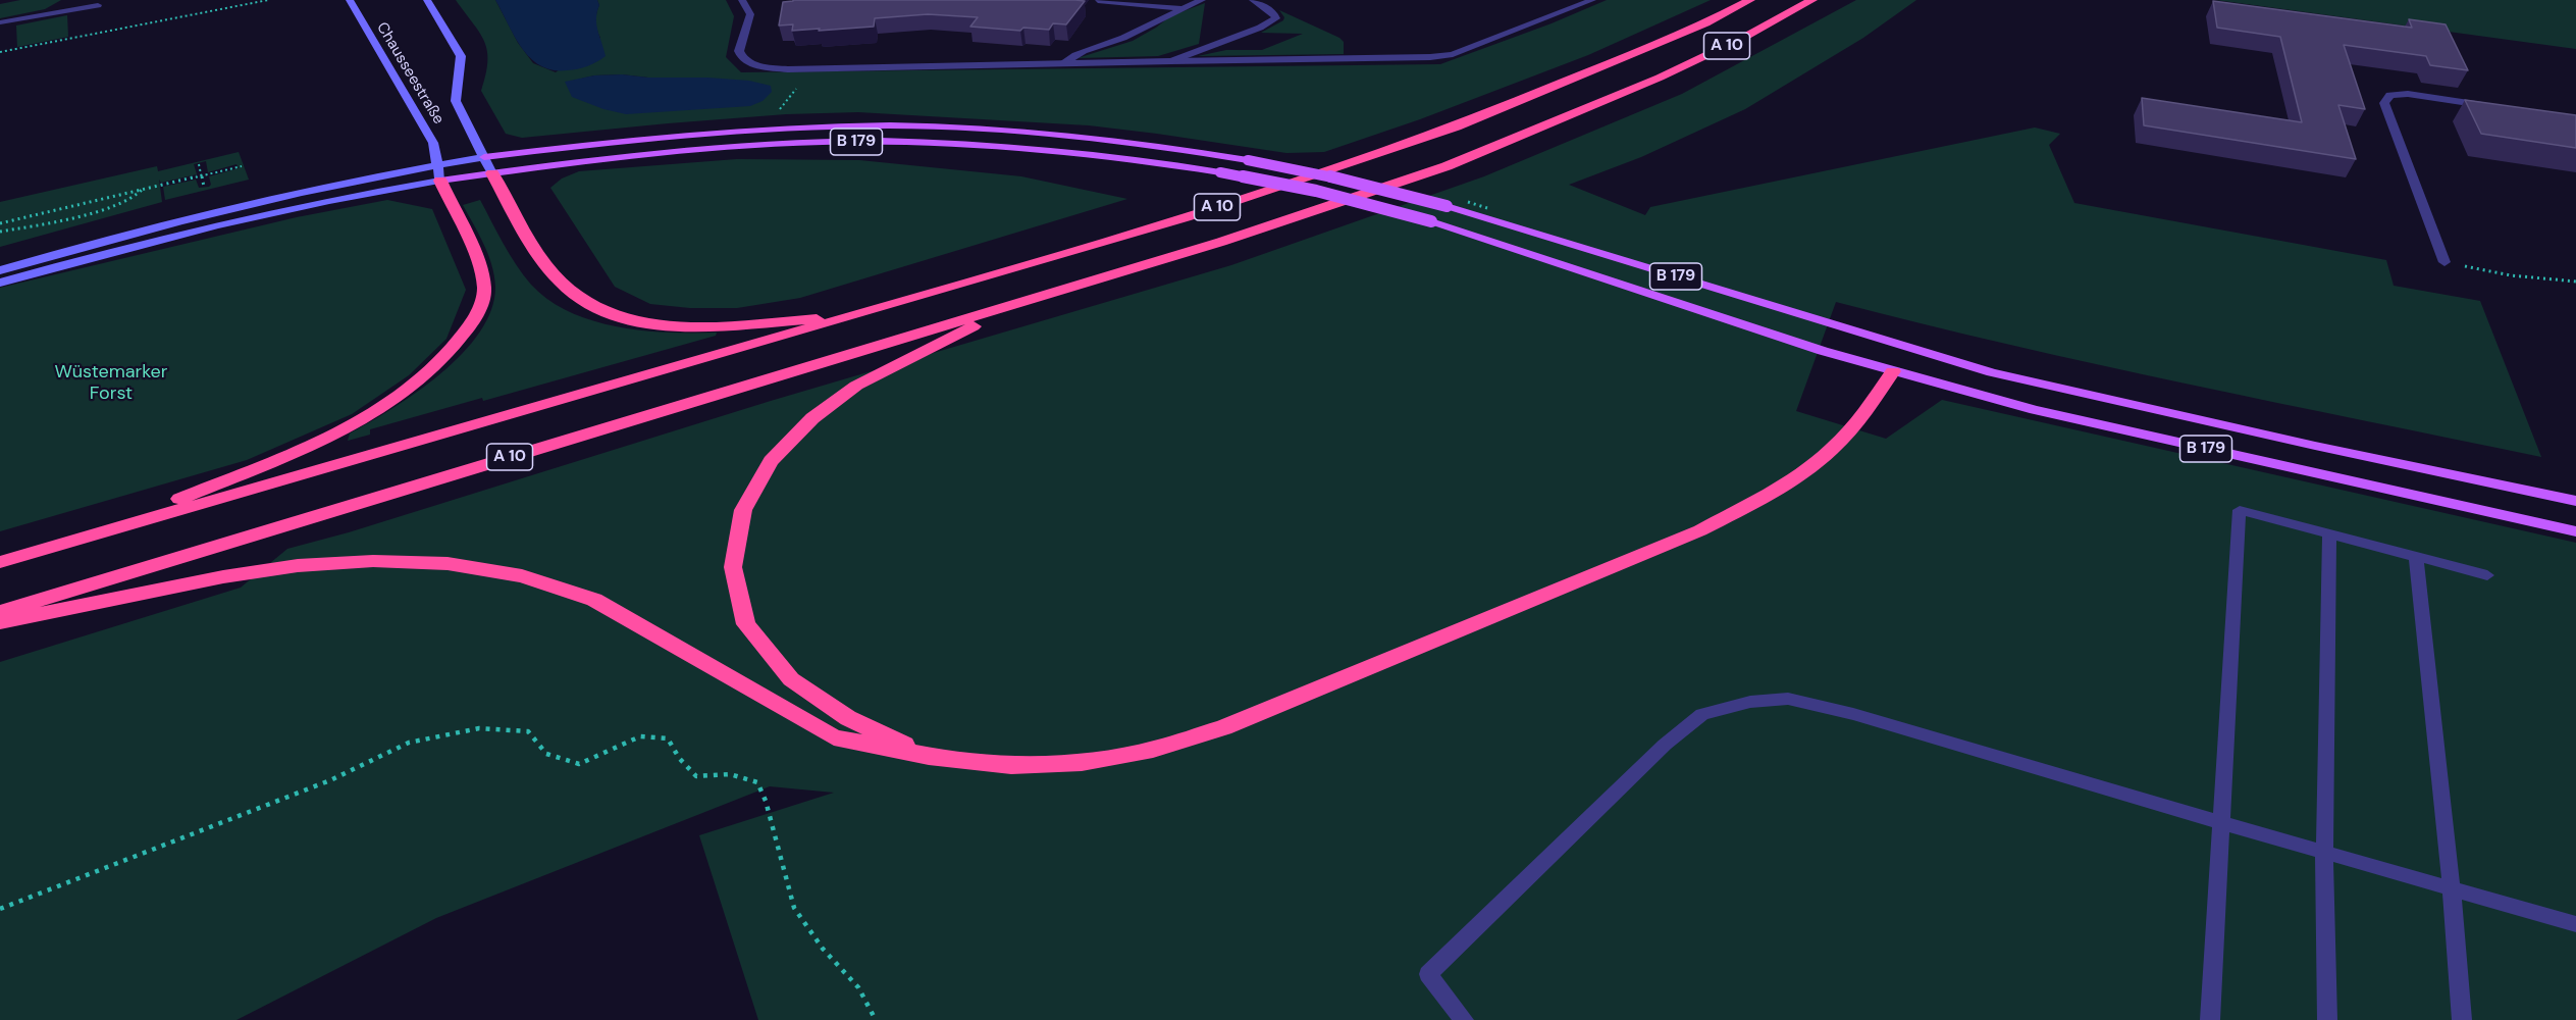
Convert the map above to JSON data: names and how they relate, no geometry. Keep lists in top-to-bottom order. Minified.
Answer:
{"streets":{"highway":["A 10"],"main road":["B 179"],"street":["Chausseestraße"]},"crossings":[["Chausseestraße","B 179"]],"parks":["Wüstemarker Forst"]}
